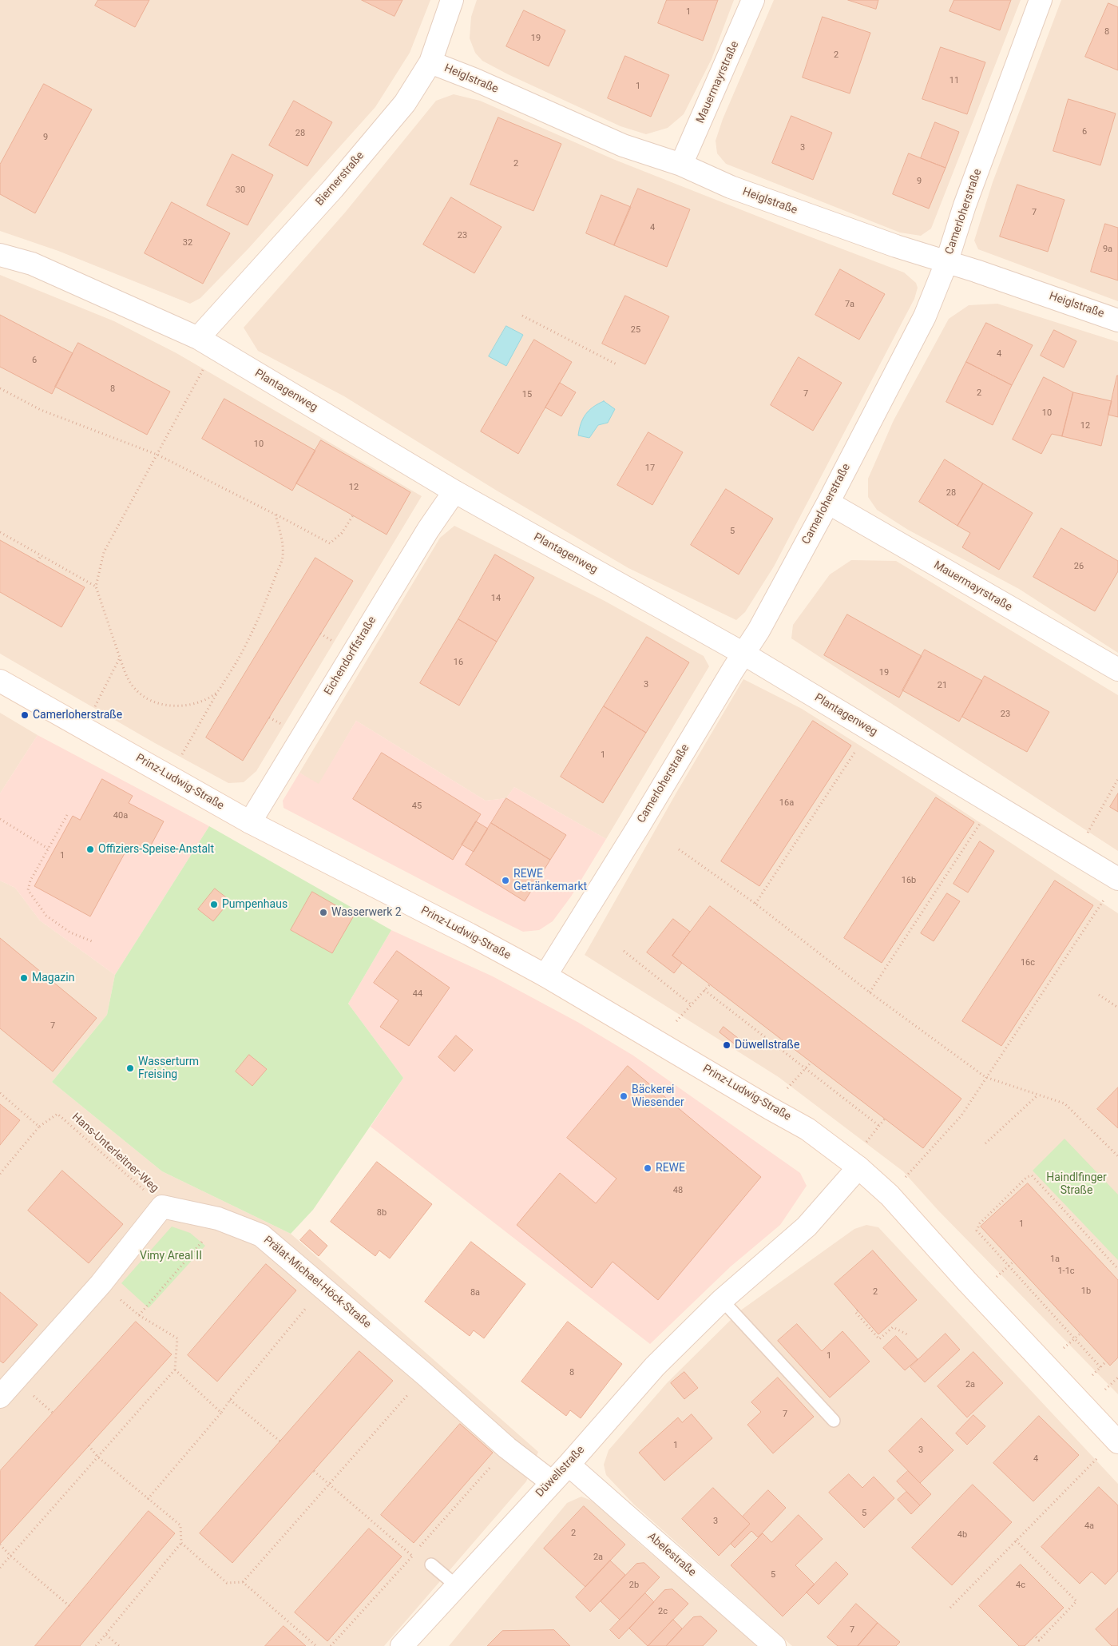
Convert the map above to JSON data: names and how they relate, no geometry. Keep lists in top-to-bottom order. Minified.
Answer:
{"streets":{"street":["Heiglstraße","Mauermayrstraße","Biernerstraße","Camerloherstraße","Plantagenweg","Eichendorffstraße","Prinz-Ludwig-Straße","Prälat-Michael-Höck-Straße","Düwellstraße","Abelestraße"],"path":["Hans-Unterleitner-Weg"]},"crossings":[["Heiglstraße","Mauermayrstraße"],["Heiglstraße","Biernerstraße"],["Heiglstraße","Camerloherstraße"],["Mauermayrstraße","Camerloherstraße"],["Biernerstraße","Plantagenweg"],["Camerloherstraße","Plantagenweg"],["Camerloherstraße","Prinz-Ludwig-Straße"],["Plantagenweg","Eichendorffstraße"],["Eichendorffstraße","Prinz-Ludwig-Straße"],["Prinz-Ludwig-Straße","Düwellstraße"],["Hans-Unterleitner-Weg","Prälat-Michael-Höck-Straße"],["Prälat-Michael-Höck-Straße","Düwellstraße"],["Düwellstraße","Abelestraße"]],"parks":["Haindlfinger Straße","Vimy Areal II"],"places":["Camerloherstraße","Offiziers-Speise-Anstalt","REWE Getränkemarkt","Pumpenhaus","Wasserwerk 2","Magazin","Düwellstraße","Wasserturm Freising","Bäckerei Wiesender","REWE"],"house_numbers":["1","8","19","2","11","1","6","28","9","3","2","9","30","7","4","23","32","9a","7a","25","4","6","8","2","7","15","10","12","10","17","12","28","5","26","14","16","19","3","21","23","1","16a","45","40a","1","16b","16c","44","7","48","8b","1","1a","1-1c","1b","2","8a","1","8","2a","7","1","3","4","5","3","4a","2","4b","2a","5","2b","4c","2c","7"]}
